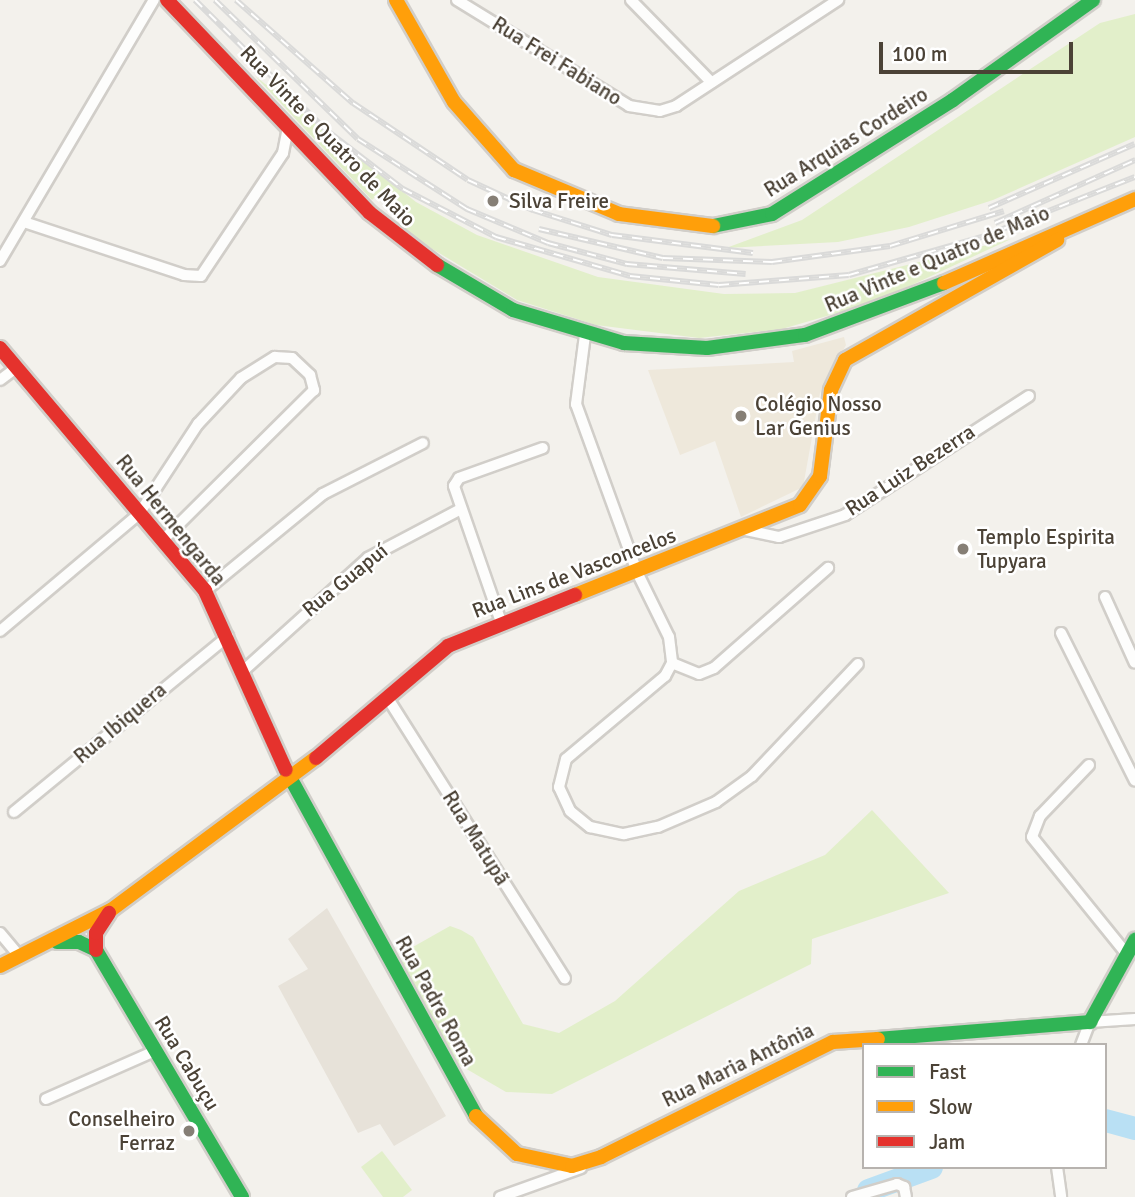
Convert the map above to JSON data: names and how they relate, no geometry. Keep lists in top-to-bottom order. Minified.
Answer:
{"streets":{"main road":["Rua Vinte e Quatro de Maio","Rua Arquias Cordeiro","Rua Hermengarda","Rua Lins de Vasconcelos","Rua Padre Roma","Rua Cabuçu","Rua Maria Antônia"],"street":["Rua Frei Fabiano","Rua Luiz Bezerra","Rua Guapuí","Rua Ibiquera","Rua Matupã"]},"crossings":[["Rua Vinte e Quatro de Maio","Rua Lins de Vasconcelos"],["Rua Luiz Bezerra","Rua Lins de Vasconcelos"],["Rua Hermengarda","Rua Lins de Vasconcelos"],["Rua Hermengarda","Rua Guapuí"],["Rua Hermengarda","Rua Ibiquera"],["Rua Hermengarda","Rua Padre Roma"],["Rua Lins de Vasconcelos","Rua Matupã"],["Rua Lins de Vasconcelos","Rua Padre Roma"],["Rua Padre Roma","Rua Maria Antônia"]],"places":["Silva Freire","Colégio Nosso Lar Genius","Templo Espirita Tupyara","Conselheiro Ferraz"],"legend":["Fast","Slow","Jam"],"scale_bar":"100 m"}
